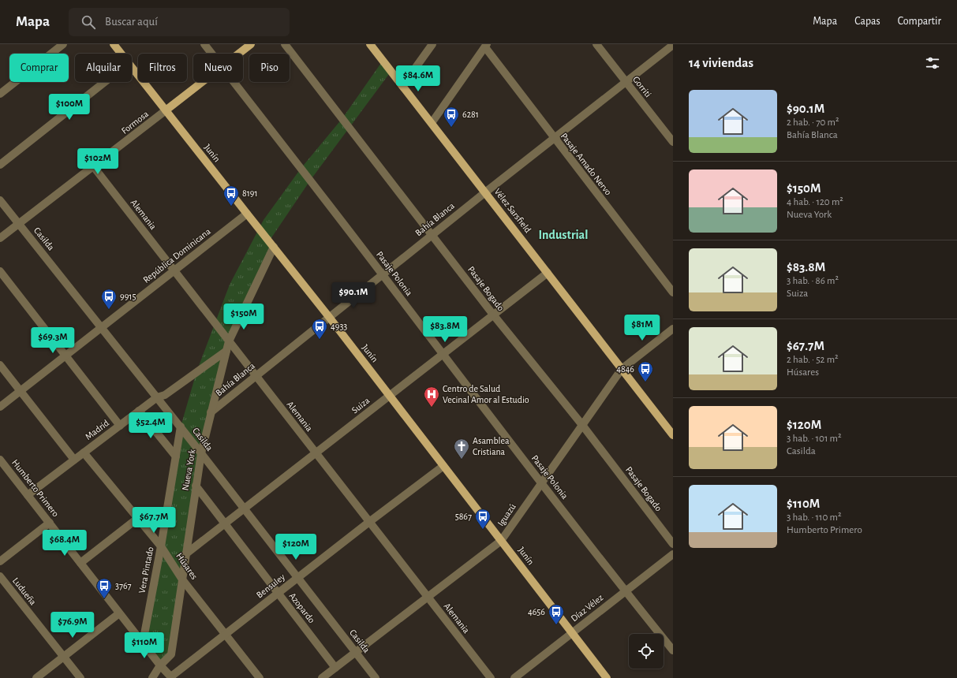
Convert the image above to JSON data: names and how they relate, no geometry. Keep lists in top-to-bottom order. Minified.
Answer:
{"streets":{"main road":["Formosa","Junín","Vélez Sarsfield"],"street":["Gorriti","Pasaje Amado Nervo","Alemania","Bahía Blanca","Casilda","República Dominicana","Pasaje Polonia","Pasaje Bogado","Suiza","Madrid","Nueva York","Humberto Primero","Iguazú","Húsares","Vera Pintado","Bensuley","Ludueña","Azopardo","Díaz Vélez"]},"crossings":[["Gorriti","Bahía Blanca"],["Formosa","Junín"],["Formosa","Alemania"],["Formosa","Casilda"],["Junín","Bahía Blanca"],["Junín","República Dominicana"],["Junín","Suiza"],["Junín","Nueva York"],["Junín","Iguazú"],["Junín","Bensuley"],["Junín","Díaz Vélez"],["Pasaje Amado Nervo","Bahía Blanca"],["Vélez Sarsfield","Bahía Blanca"],["Vélez Sarsfield","Suiza"],["Vélez Sarsfield","Iguazú"],["Alemania","Bahía Blanca"],["Alemania","República Dominicana"],["Alemania","Suiza"],["Alemania","Nueva York"],["Alemania","Iguazú"],["Alemania","Bensuley"],["Bahía Blanca","Pasaje Polonia"],["Bahía Blanca","Pasaje Bogado"],["Bahía Blanca","Nueva York"],["Casilda","República Dominicana"],["Casilda","Suiza"],["Casilda","Madrid"],["Casilda","Nueva York"],["Casilda","Iguazú"],["Casilda","Vera Pintado"],["Casilda","Bensuley"],["Pasaje Polonia","Suiza"],["Pasaje Polonia","Iguazú"],["Pasaje Polonia","Díaz Vélez"],["Pasaje Bogado","Suiza"],["Pasaje Bogado","Iguazú"],["Suiza","Nueva York"],["Suiza","Azopardo"],["Madrid","Nueva York"],["Madrid","Humberto Primero"],["Madrid","Húsares"],["Nueva York","Humberto Primero"],["Nueva York","Húsares"],["Nueva York","Azopardo"],["Humberto Primero","Vera Pintado"],["Humberto Primero","Bensuley"],["Iguazú","Azopardo"],["Húsares","Vera Pintado"],["Húsares","Bensuley"],["Bensuley","Azopardo"]],"districts":["Industrial"],"places":{"bus stop":["6281","8191","9915","4933","4846","5867","3767","4656"],"hospital":["Centro de Salud Vecinal Amor al Estudio"],"church":["Asamblea Cristiana"]},"page":{"header":"Mapa","search":"Buscar aquí","nav":["Mapa","Capas","Compartir"],"heading":"14 viviendas","chip":["Comprar","Alquilar","Filtros","Nuevo","Piso"],"price":["$84.6M","$100M","$102M","$90.1M","$150M","$81M","$83.8M","$69.3M","$52.4M","$67.7M","$68.4M","$120M","$76.9M","$110M"],"list":[{"name":"$90.1M","note":"2 hab. · 70 m² · Bahía Blanca"},{"name":"$150M","note":"4 hab. · 120 m² · Nueva York"},{"name":"$83.8M","note":"3 hab. · 86 m² · Suiza"},{"name":"$67.7M","note":"2 hab. · 52 m² · Húsares"},{"name":"$120M","note":"3 hab. · 101 m² · Casilda"},{"name":"$110M","note":"3 hab. · 110 m² · Humberto Primero"}]}}
